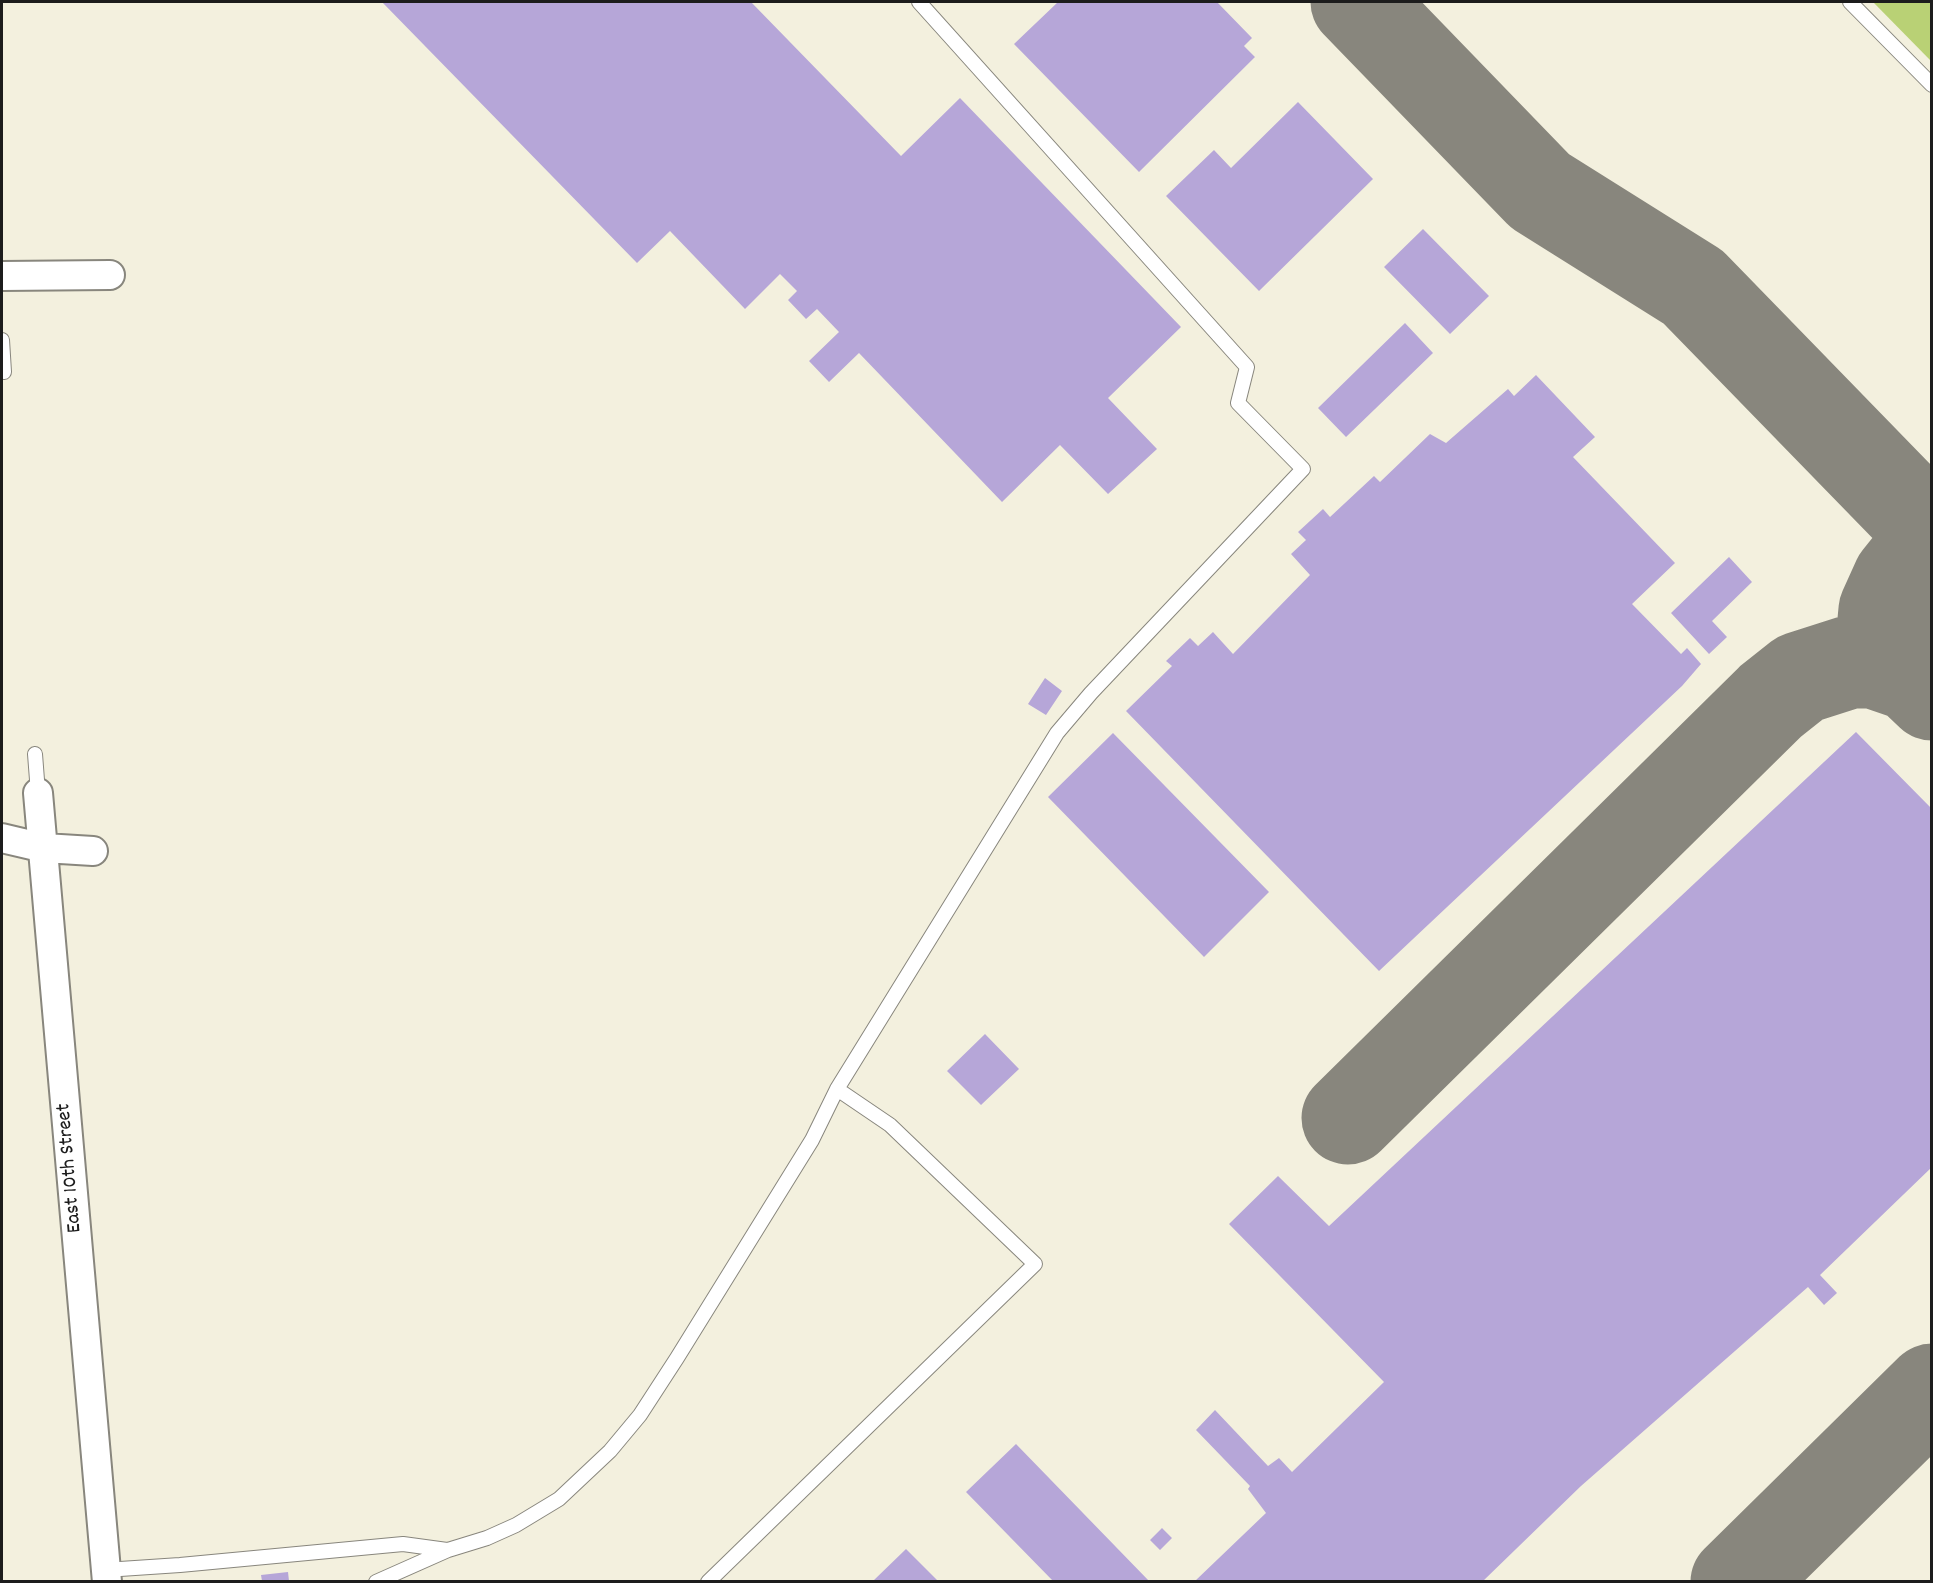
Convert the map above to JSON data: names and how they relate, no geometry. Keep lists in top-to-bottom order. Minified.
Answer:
{"streets":{"street":["East 10th Street"]}}
